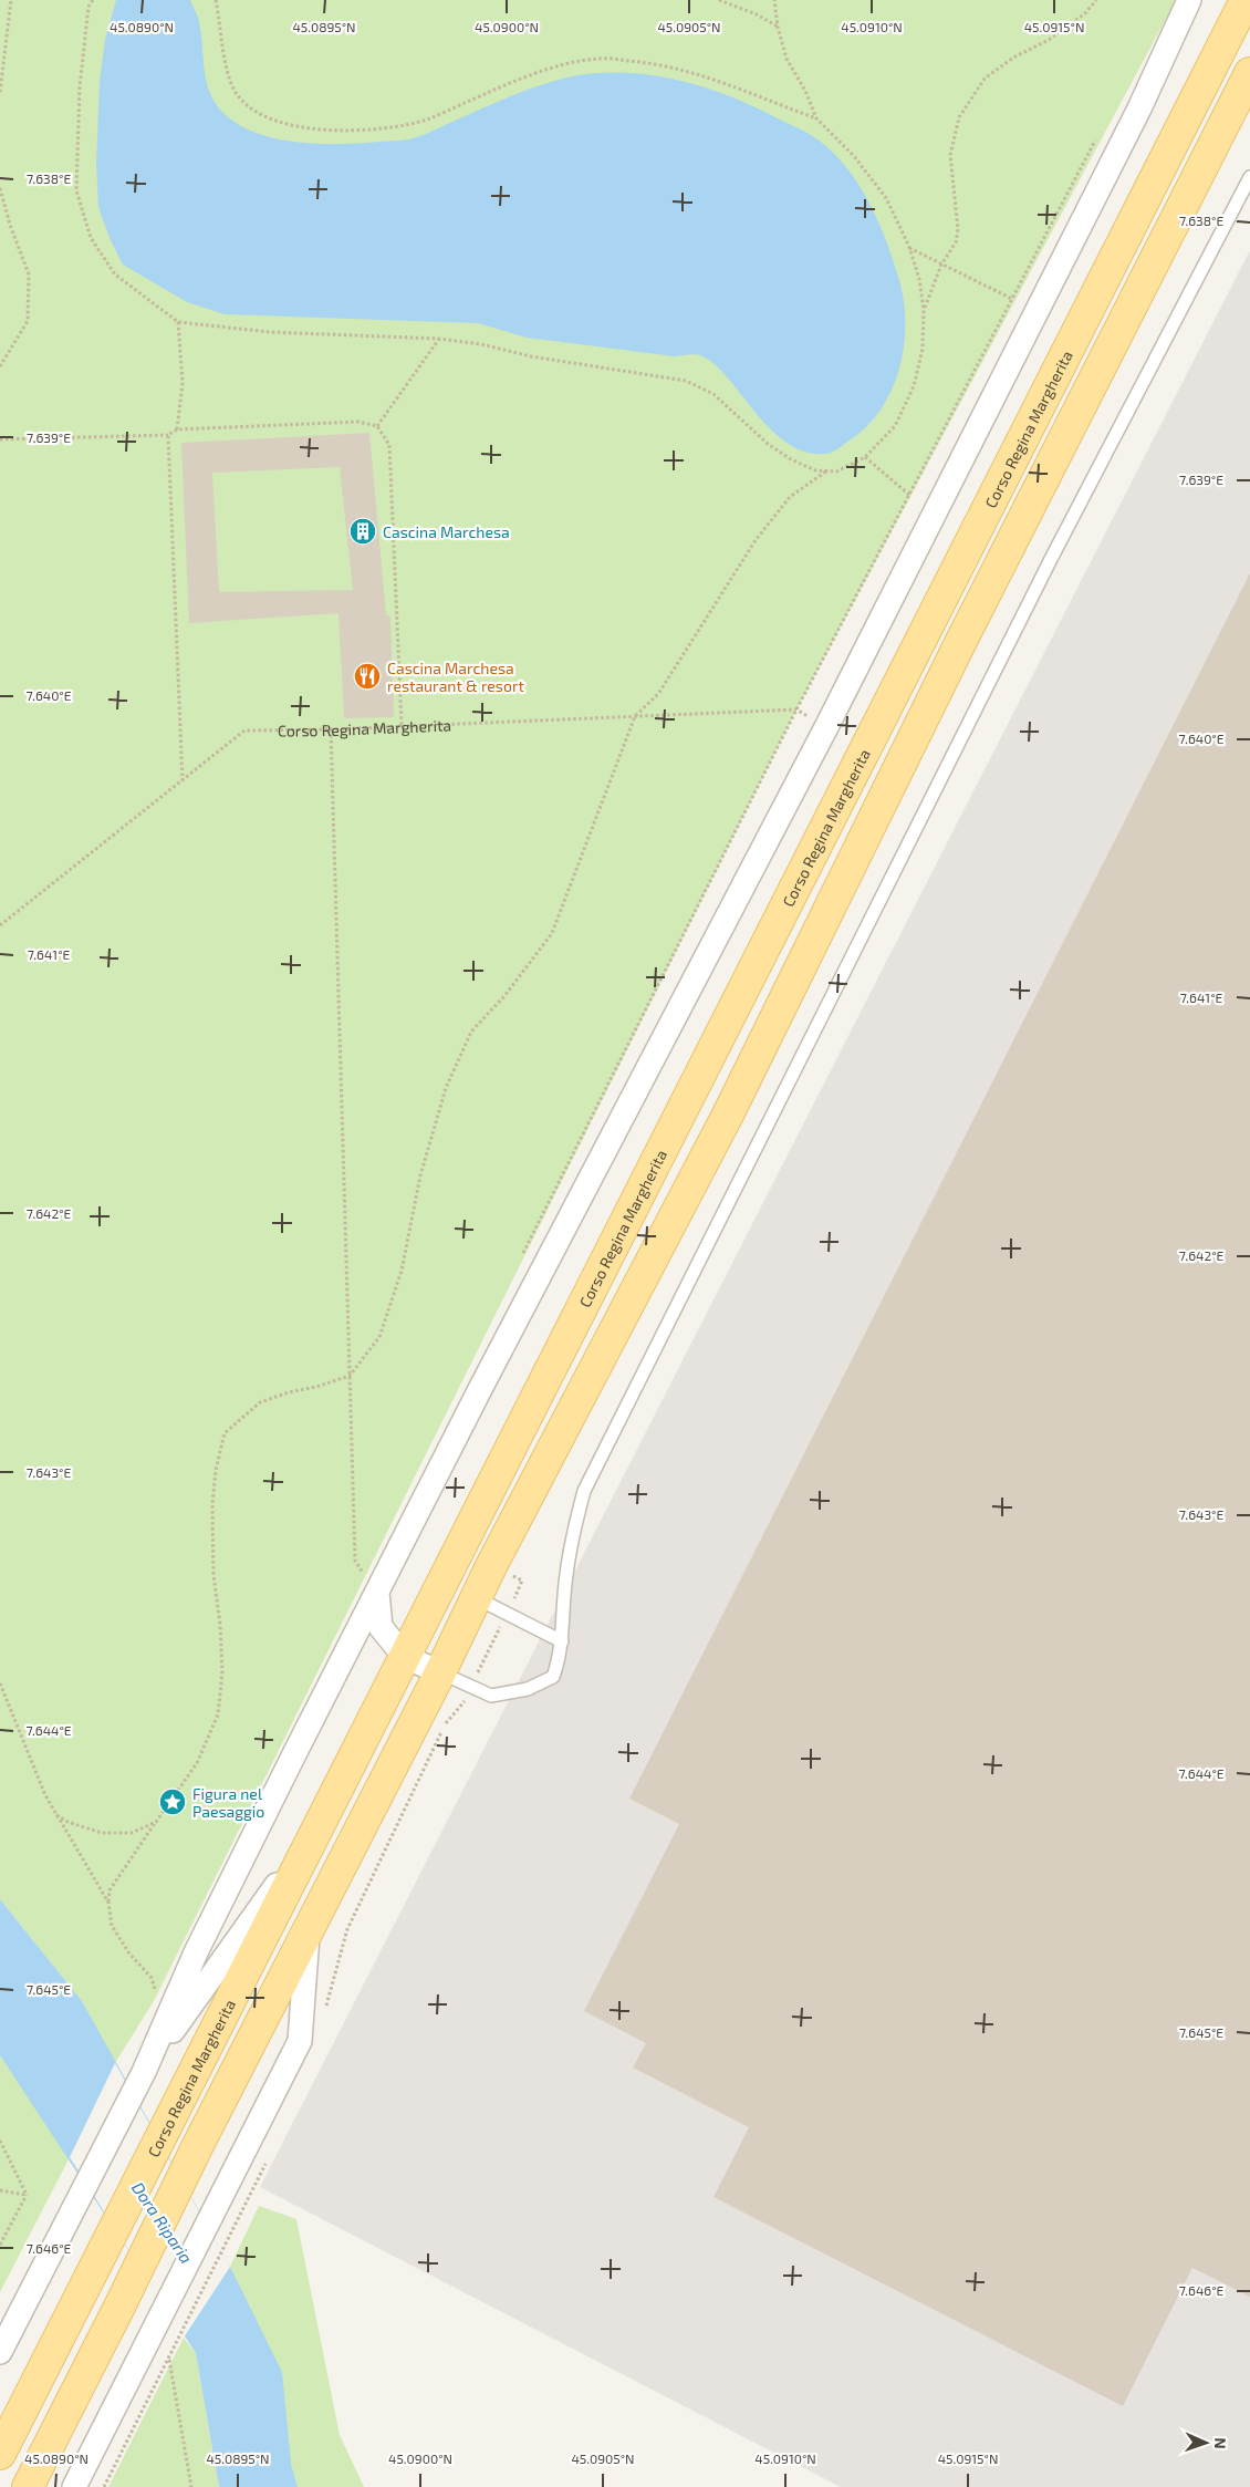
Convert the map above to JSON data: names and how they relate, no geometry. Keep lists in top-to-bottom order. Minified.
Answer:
{"streets":{"main road":["Corso Regina Margherita"]},"water":["Dora Riparia"],"places":{"building":["Cascina Marchesa"],"restaurant":["Cascina Marchesa restaurant & resort"],"place":["Figura nel Paesaggio"]},"north":"right","coordinates":["45.0890°N","45.0895°N","45.0900°N","45.0905°N","45.0910°N","45.0915°N","7.638°E","7.639°E","7.640°E","7.641°E","7.642°E","7.643°E","7.644°E","7.645°E","7.646°E"]}
